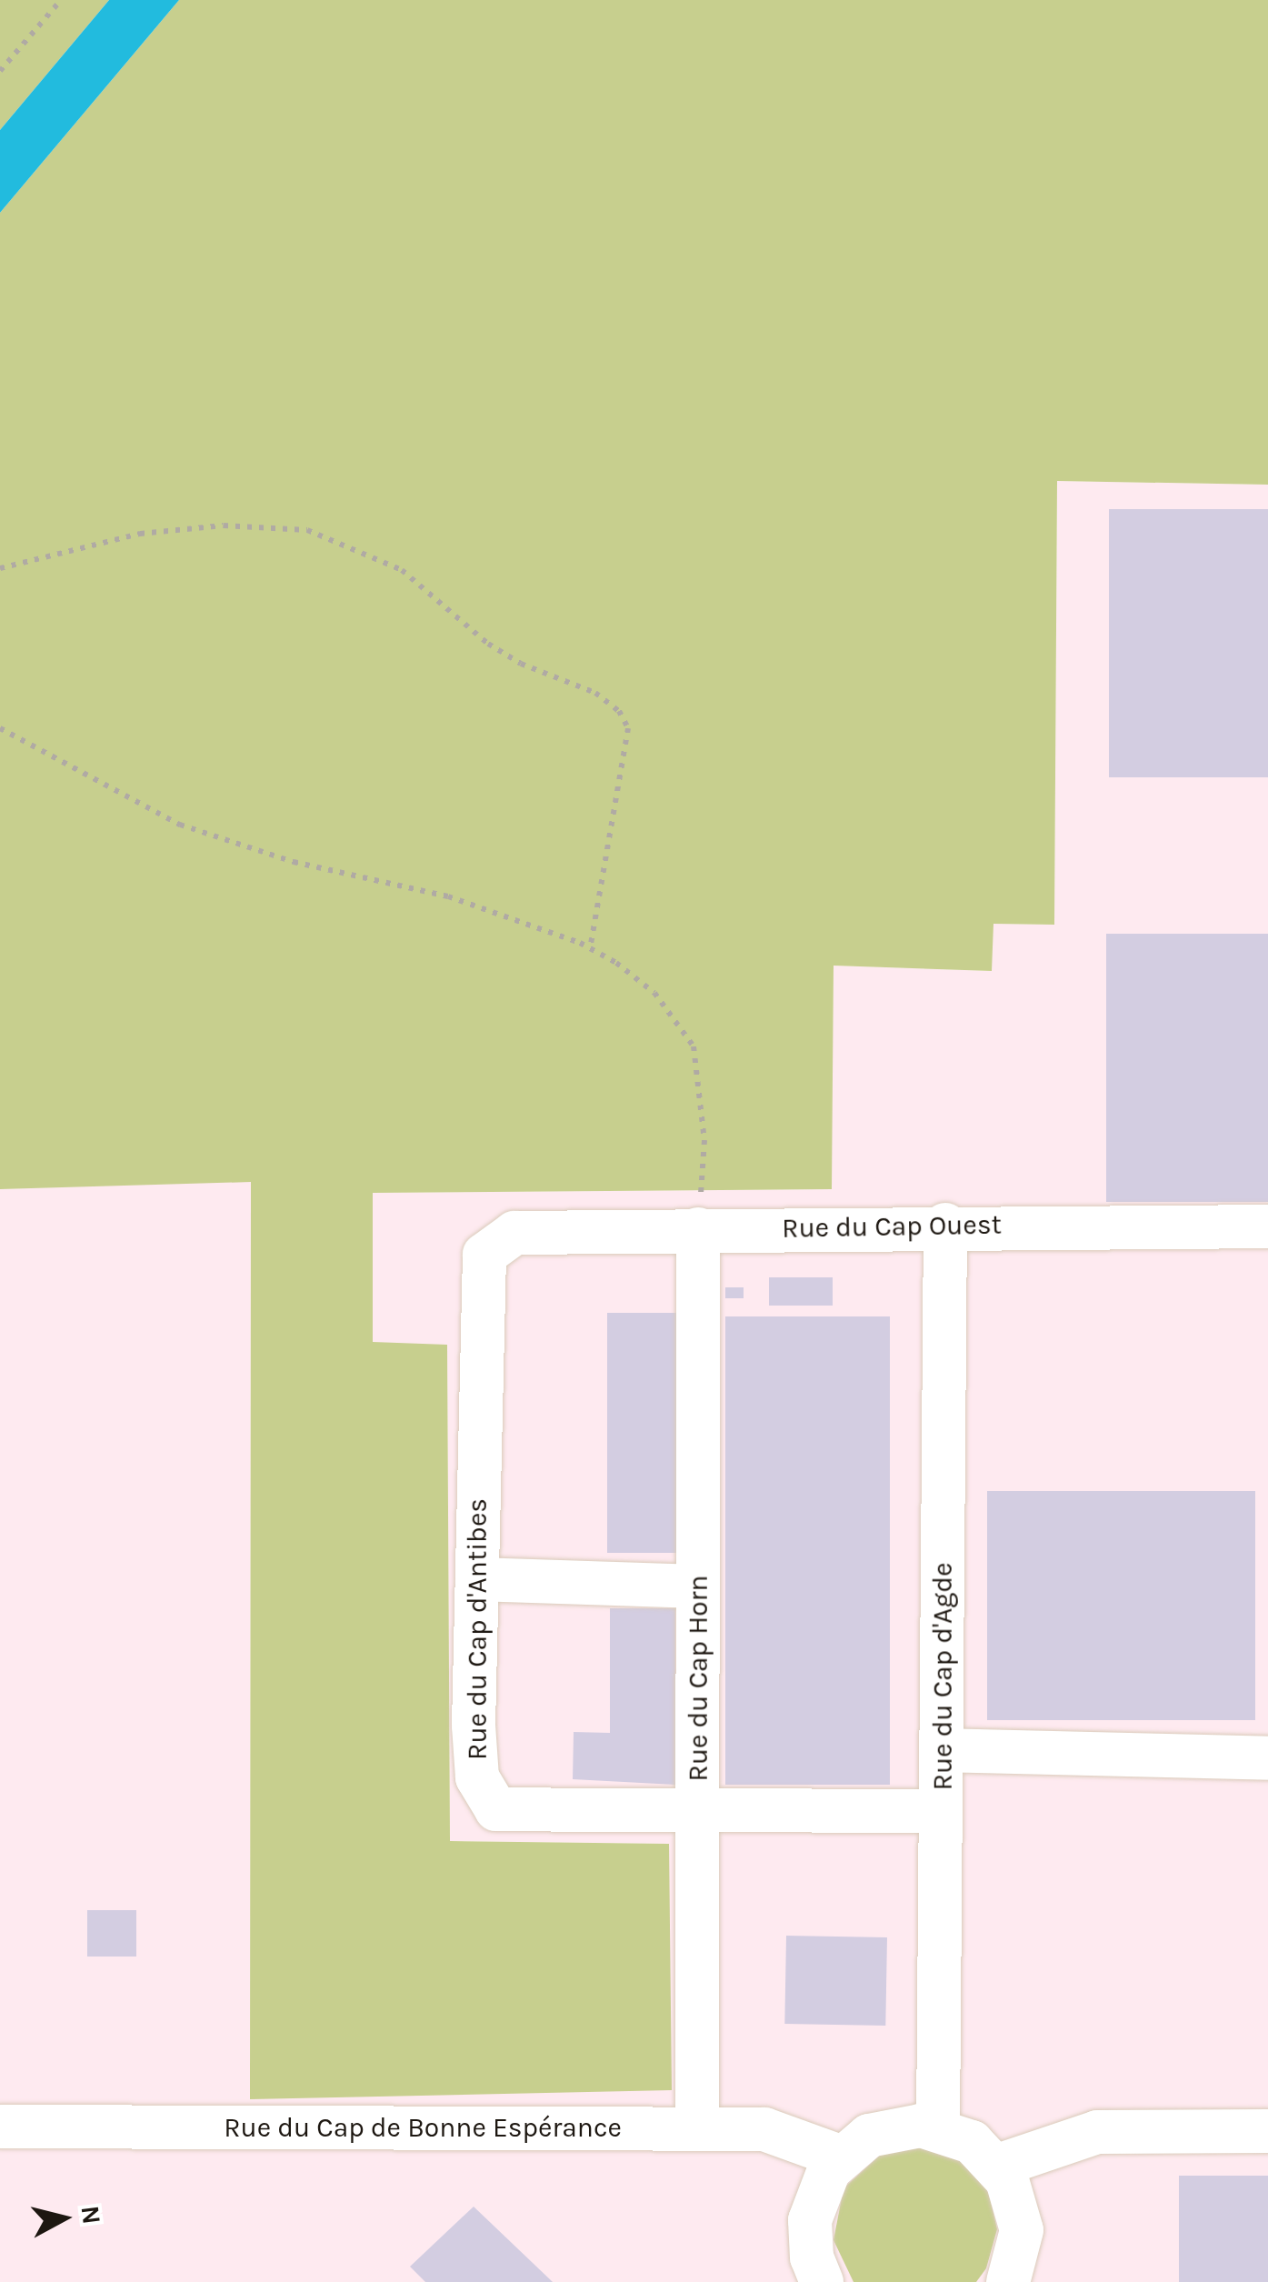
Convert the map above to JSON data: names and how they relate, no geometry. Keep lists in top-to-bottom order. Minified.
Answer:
{"streets":{"street":["Rue du Cap Ouest","Rue du Cap d'Antibes","Rue du Cap d'Agde","Rue du Cap Horn","Rue du Cap de Bonne Espérance"]},"crossings":[["Rue du Cap Ouest","Rue du Cap d'Antibes"],["Rue du Cap Ouest","Rue du Cap d'Agde"],["Rue du Cap Ouest","Rue du Cap Horn"],["Rue du Cap d'Antibes","Rue du Cap d'Agde"],["Rue du Cap d'Antibes","Rue du Cap Horn"],["Rue du Cap Horn","Rue du Cap de Bonne Espérance"]],"north":"right"}
